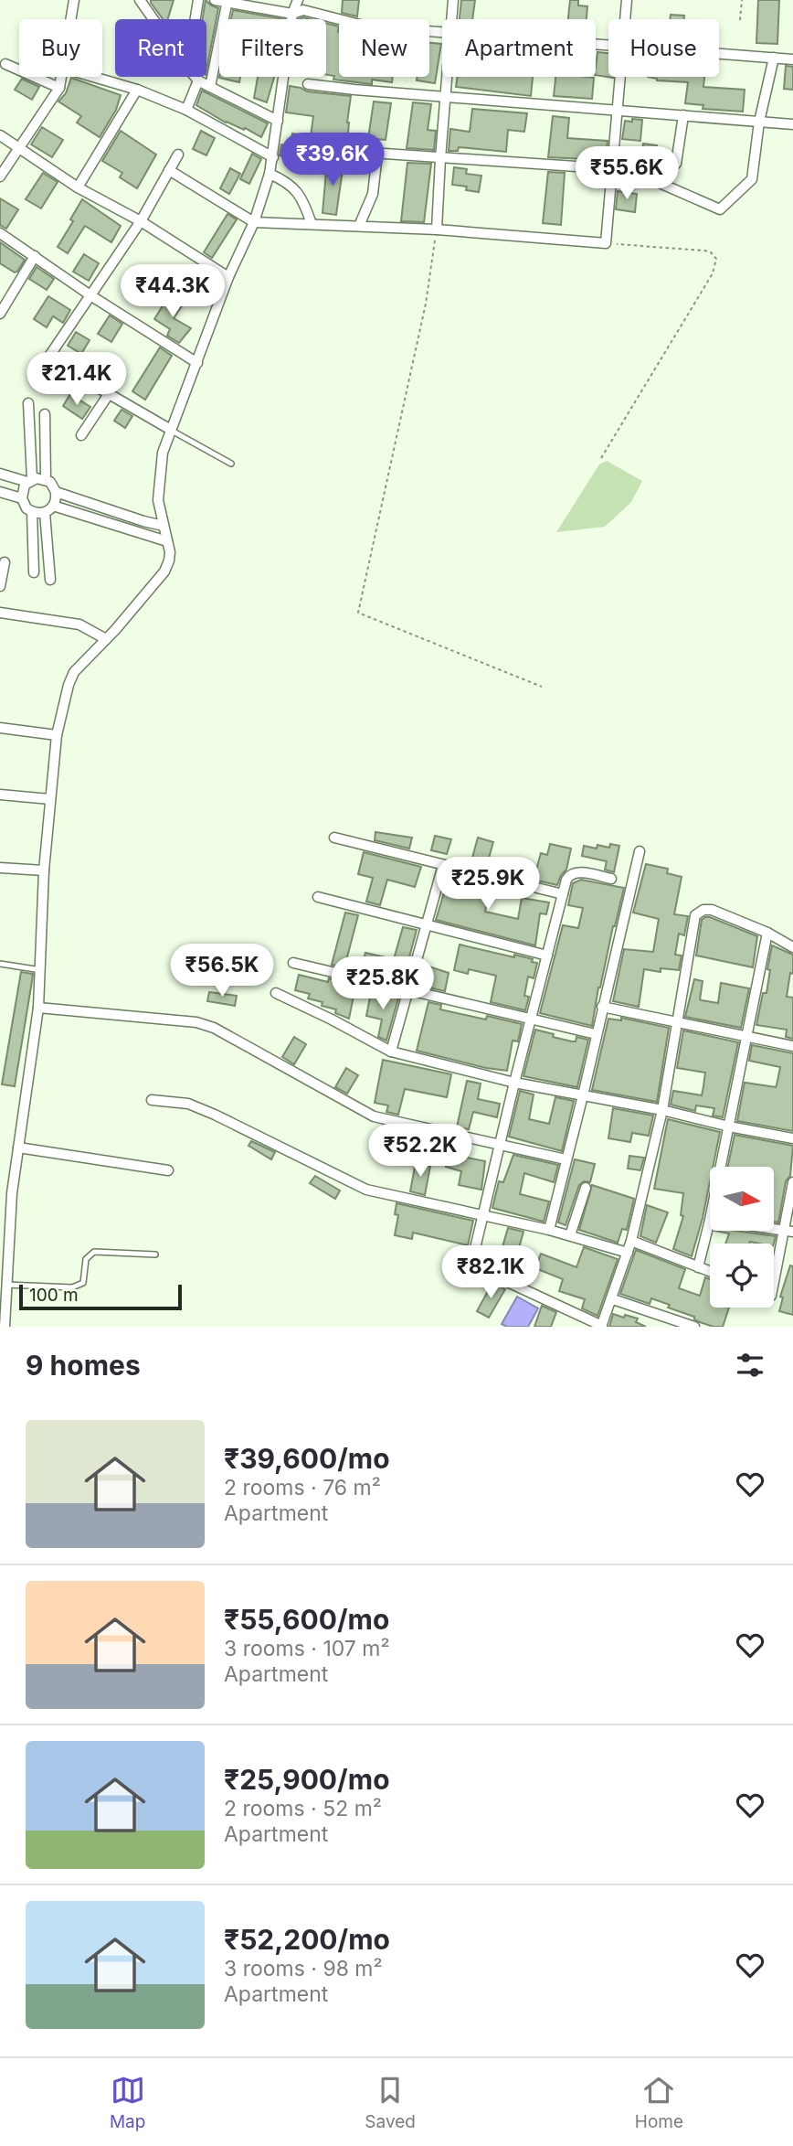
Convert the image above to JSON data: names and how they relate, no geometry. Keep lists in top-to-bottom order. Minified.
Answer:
{"scale_bar":"100 m","north":"right","page":{"chip":["Buy","Rent","Filters","New","Apartment","House"],"price":["₹39.6K","₹55.6K","₹44.3K","₹21.4K","₹25.9K","₹56.5K","₹25.8K","₹52.2K","₹82.1K"],"scale":"100 m","heading":"9 homes","list":[{"name":"₹39,600/mo","note":"2 rooms · 76 m² · Apartment"},{"name":"₹55,600/mo","note":"3 rooms · 107 m² · Apartment"},{"name":"₹25,900/mo","note":"2 rooms · 52 m² · Apartment"},{"name":"₹52,200/mo","note":"3 rooms · 98 m² · Apartment"}],"tabs":["Map","Saved","Home"]}}
